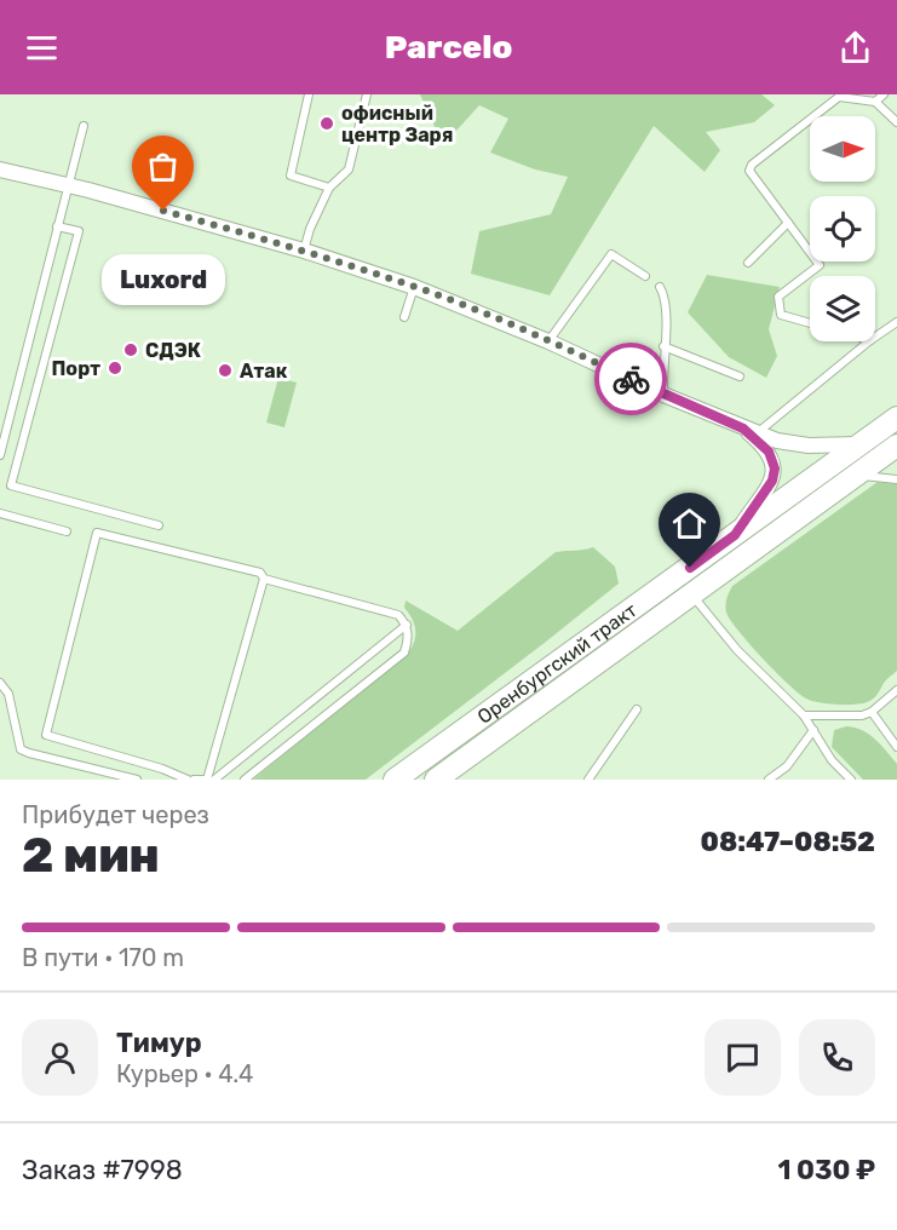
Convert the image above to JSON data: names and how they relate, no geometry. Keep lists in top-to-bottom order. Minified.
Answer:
{"streets":{"main road":["Оренбургский тракт"]},"places":["офисный центр Заря","Luxord","СДЭК","Порт","Атак"],"north":"right","page":{"header":"Parcelo","bubble":"Luxord","heading":["2 мин","Прибудет через","08:47–08:52"],"panel":["Тимур","Курьер · 4.4","Заказ #7998","1 030 ₽"],"bar":"В пути · 170 m"}}
